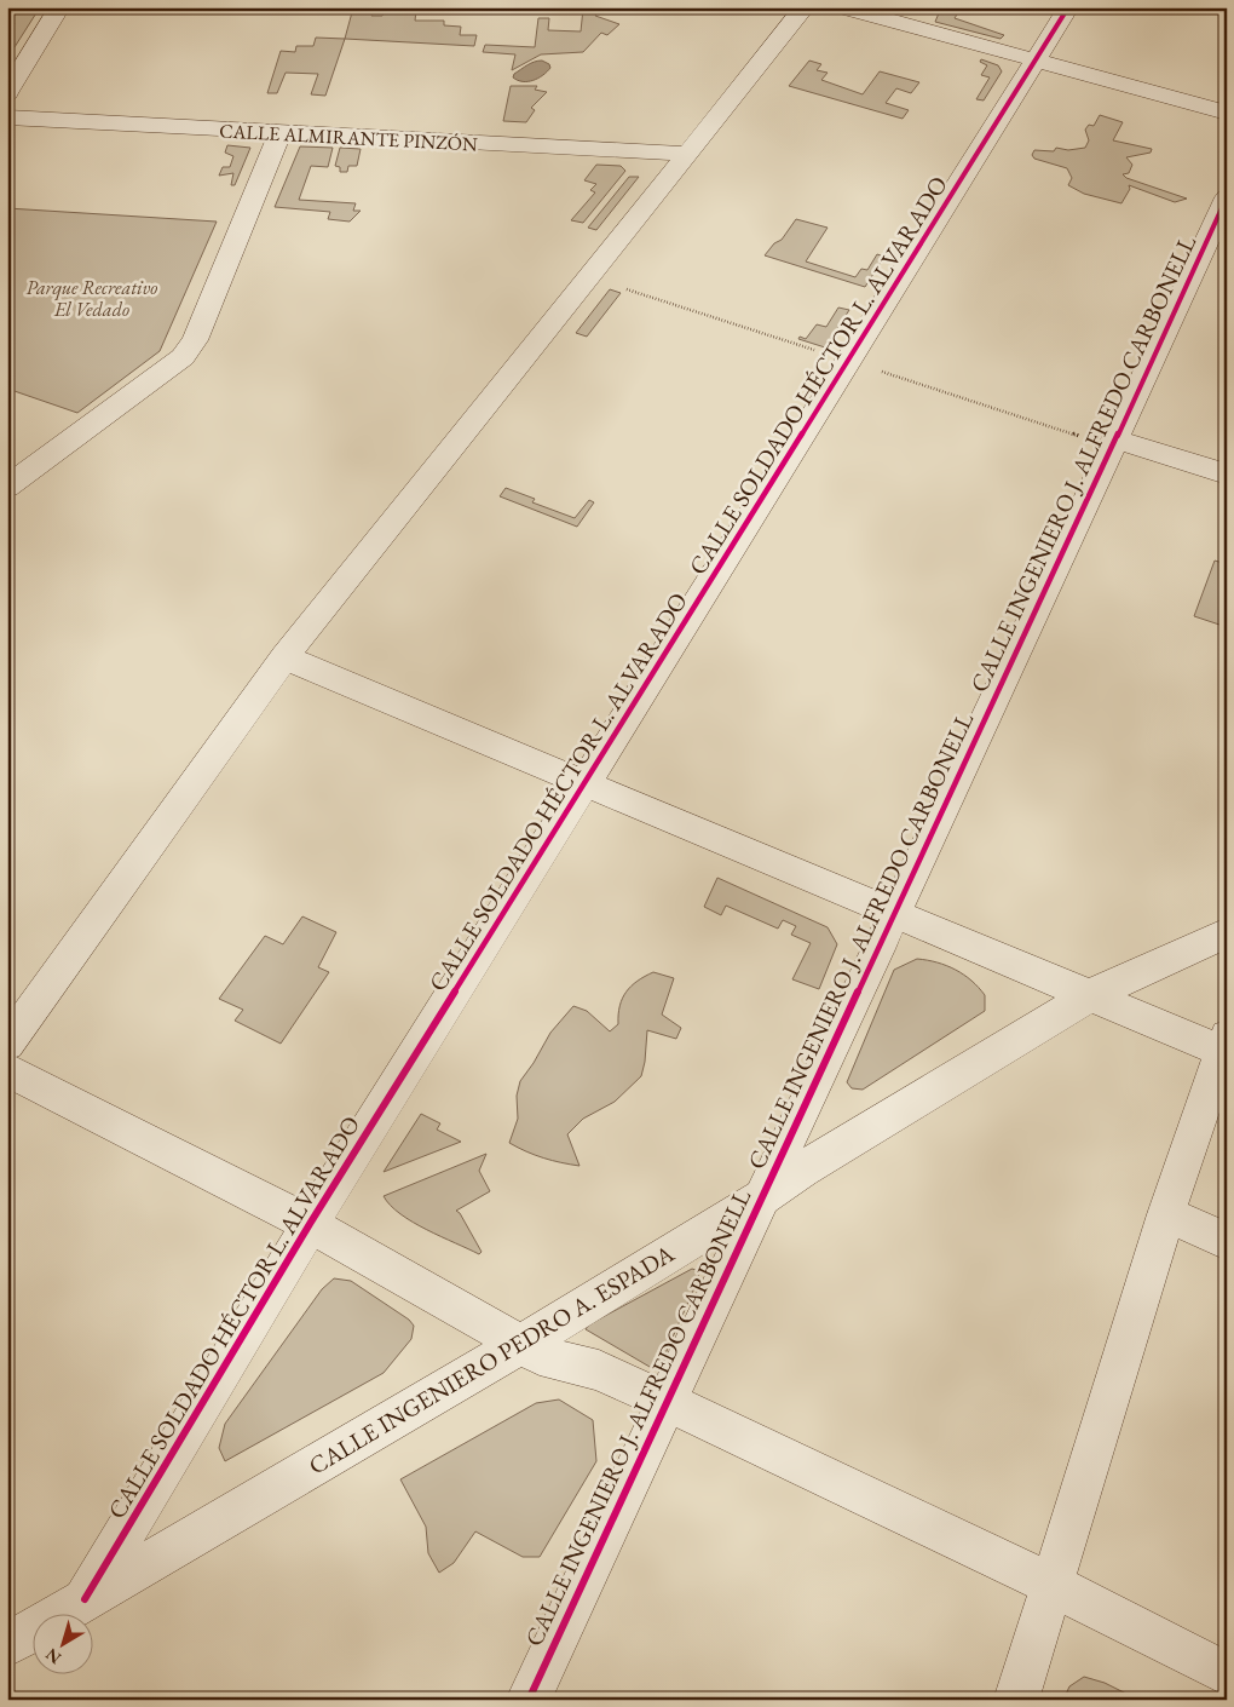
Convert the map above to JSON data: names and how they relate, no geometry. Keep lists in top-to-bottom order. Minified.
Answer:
{"streets":{"street":["CALLE ALMIRANTE PINZÓN","CALLE SOLDADO HÉCTOR L. ALVARADO","CALLE INGENIERO J. ALFREDO CARBONELL","CALLE INGENIERO PEDRO A. ESPADA"]},"crossings":[["CALLE SOLDADO HÉCTOR L. ALVARADO","CALLE INGENIERO PEDRO A. ESPADA"],["CALLE INGENIERO J. ALFREDO CARBONELL","CALLE INGENIERO PEDRO A. ESPADA"]],"parks":["Parque Recreativo El Vedado"],"north":"bottom left"}
